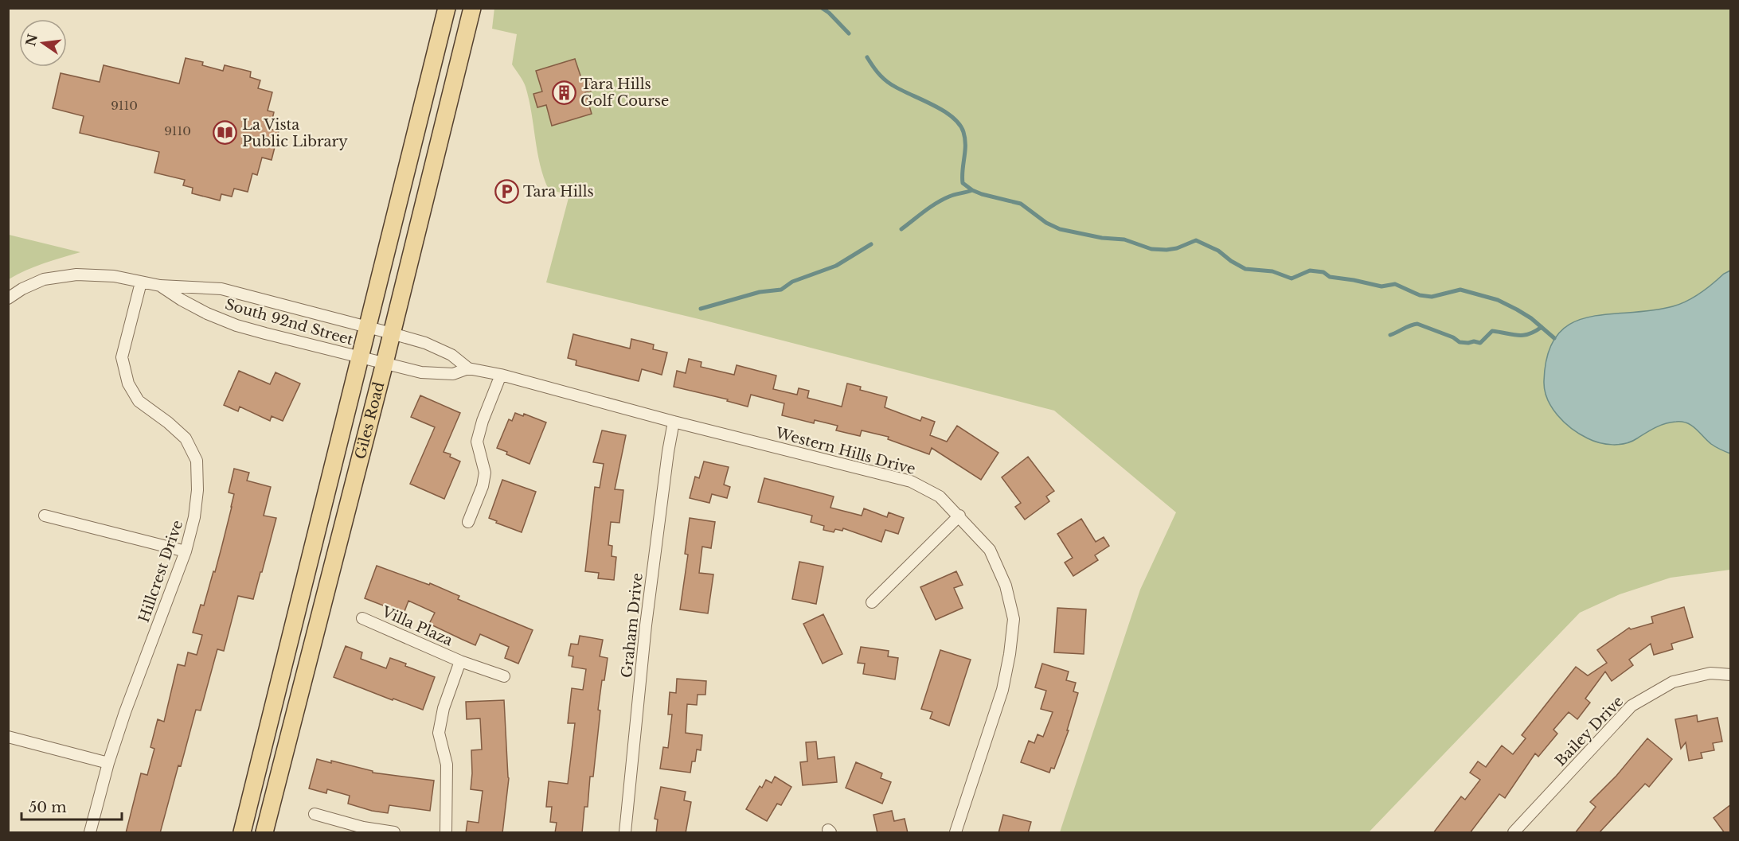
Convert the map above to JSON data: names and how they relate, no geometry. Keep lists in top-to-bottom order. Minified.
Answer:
{"streets":{"main road":["Giles Road"],"street":["South 92nd Street","Western Hills Drive","Hillcrest Drive","Graham Drive","Villa Plaza","Bailey Drive"]},"crossings":[["South 92nd Street","Giles Road"],["South 92nd Street","Western Hills Drive"],["South 92nd Street","Hillcrest Drive"],["Giles Road","Western Hills Drive"],["Western Hills Drive","Graham Drive"]],"places":{"building":["Tara Hills Golf Course"],"library":["La Vista Public Library"],"parking":["Tara Hills"]},"house_numbers":["9110","9110"],"scale_bar":"50 m","north":"left"}
